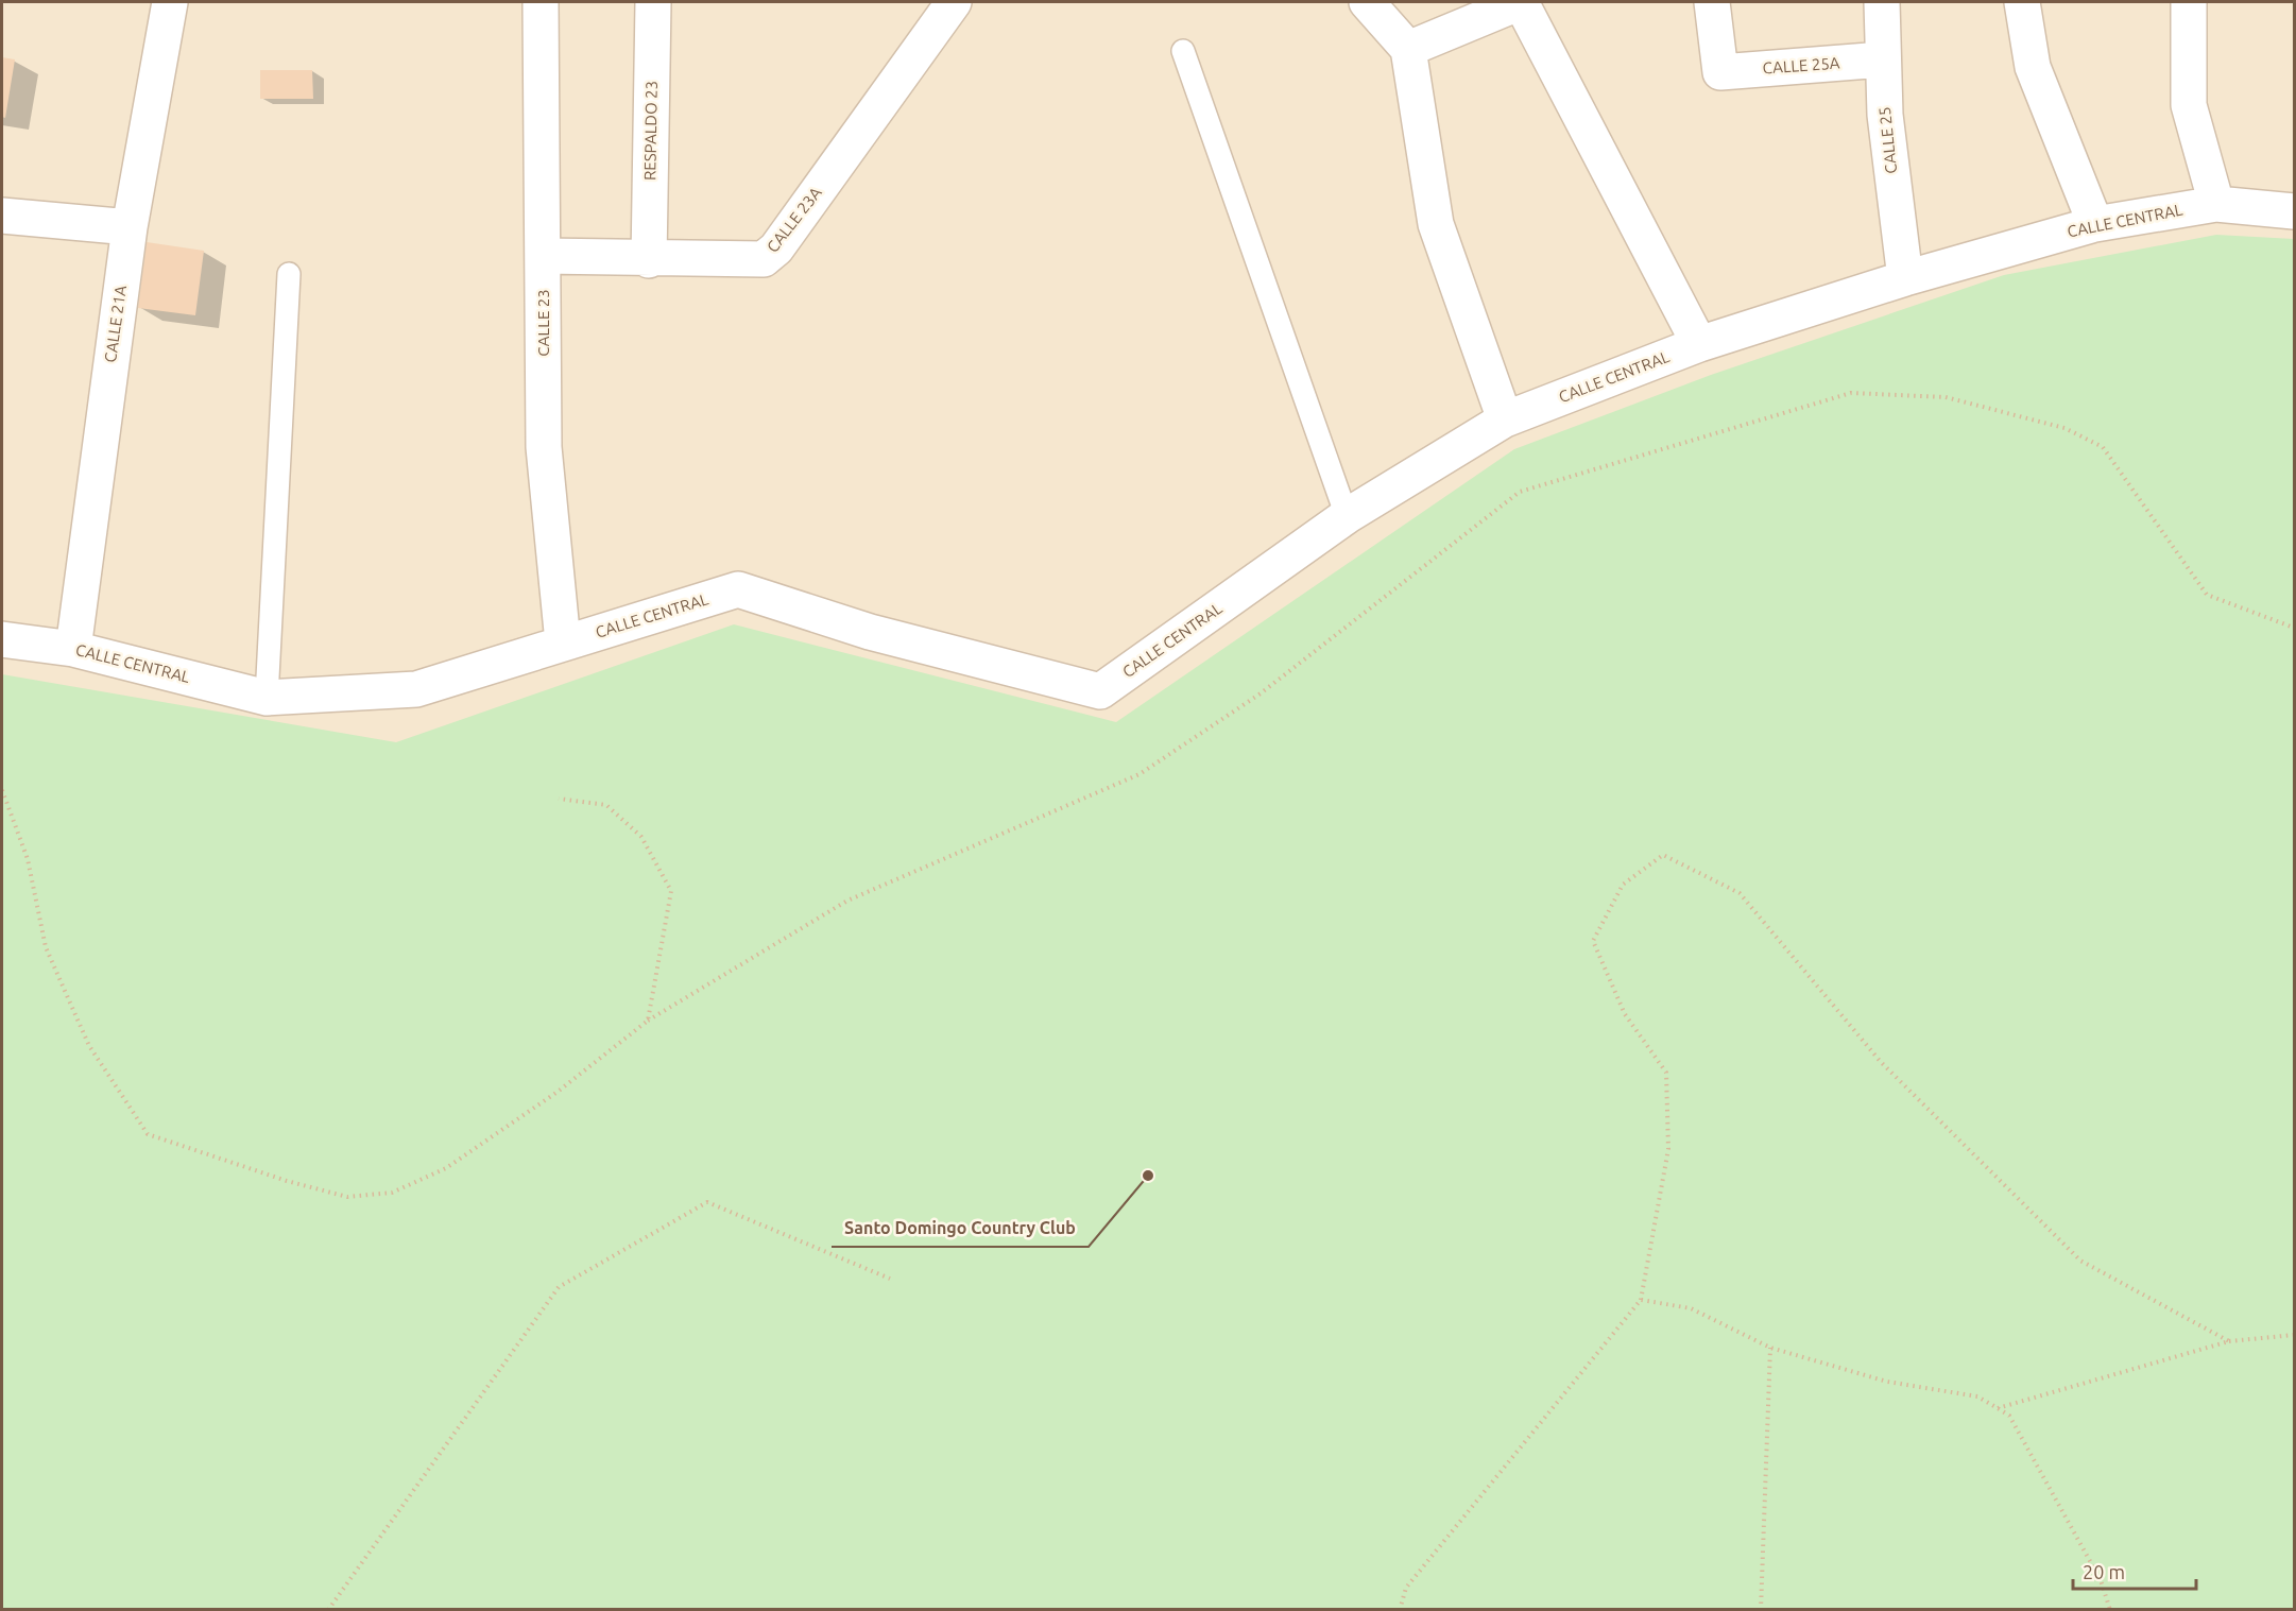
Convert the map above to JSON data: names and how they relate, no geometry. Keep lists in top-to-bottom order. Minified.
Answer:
{"streets":{"street":["CALLE 25A","RESPALDO 23","CALLE 25","CALLE 23A","CALLE CENTRAL","CALLE 23","CALLE 21A"]},"crossings":[["CALLE 25A","CALLE 25"],["RESPALDO 23","CALLE 23A"],["CALLE 25","CALLE CENTRAL"],["CALLE 23A","CALLE 23"],["CALLE CENTRAL","CALLE 23"],["CALLE CENTRAL","CALLE 21A"]],"places":["Santo Domingo Country Club"],"scale_bar":"20 m"}
